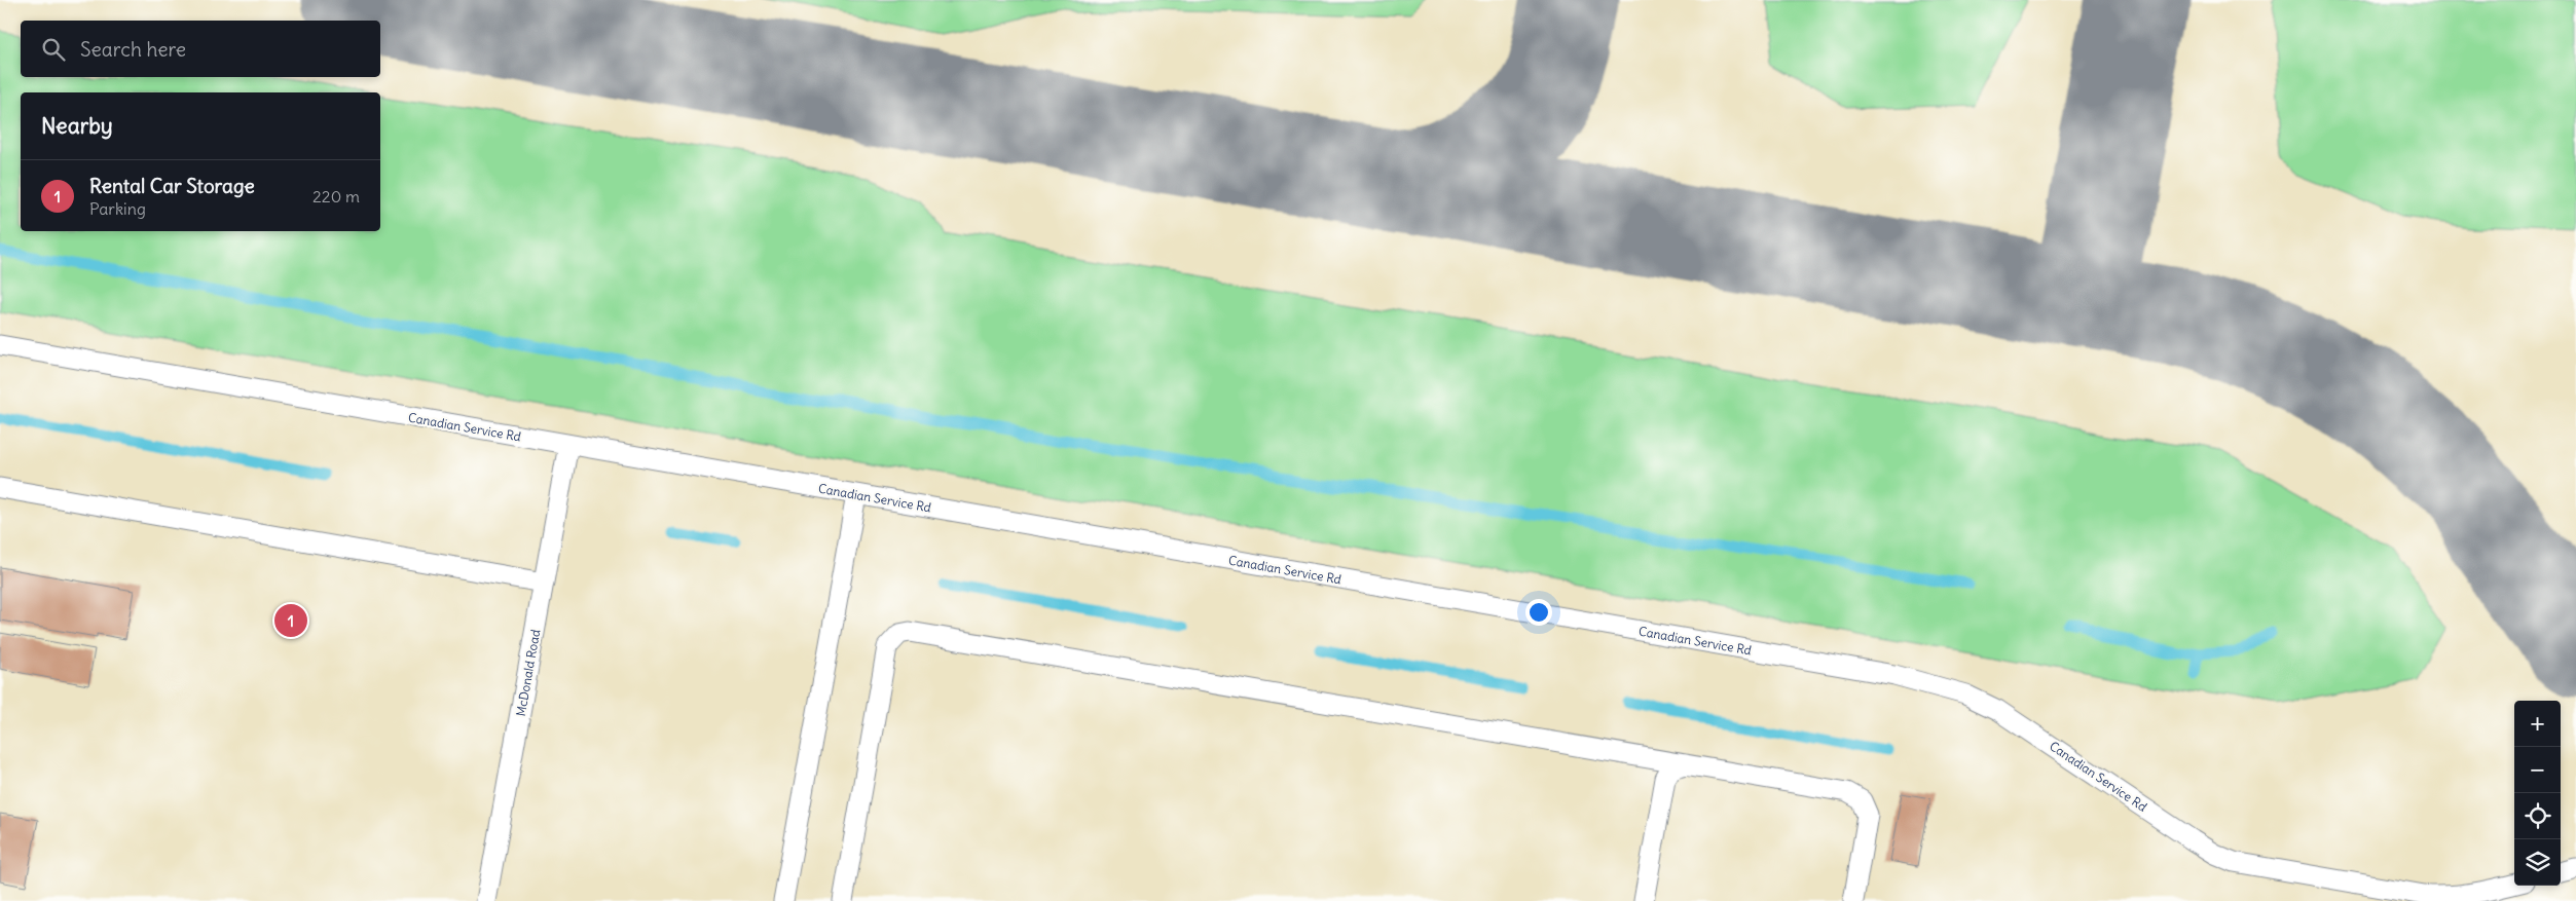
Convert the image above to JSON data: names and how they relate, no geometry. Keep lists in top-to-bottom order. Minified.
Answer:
{"streets":{"lane":["Canadian Service Rd","McDonald Road"]},"crossings":[["Canadian Service Rd","McDonald Road"]],"page":{"search":"Search here","heading":"Nearby","list":[{"mark":"1","name":"Rental Car Storage","note":"Parking","value":"220 m"}],"pins":"1","map_buttons":["+","−"]}}
